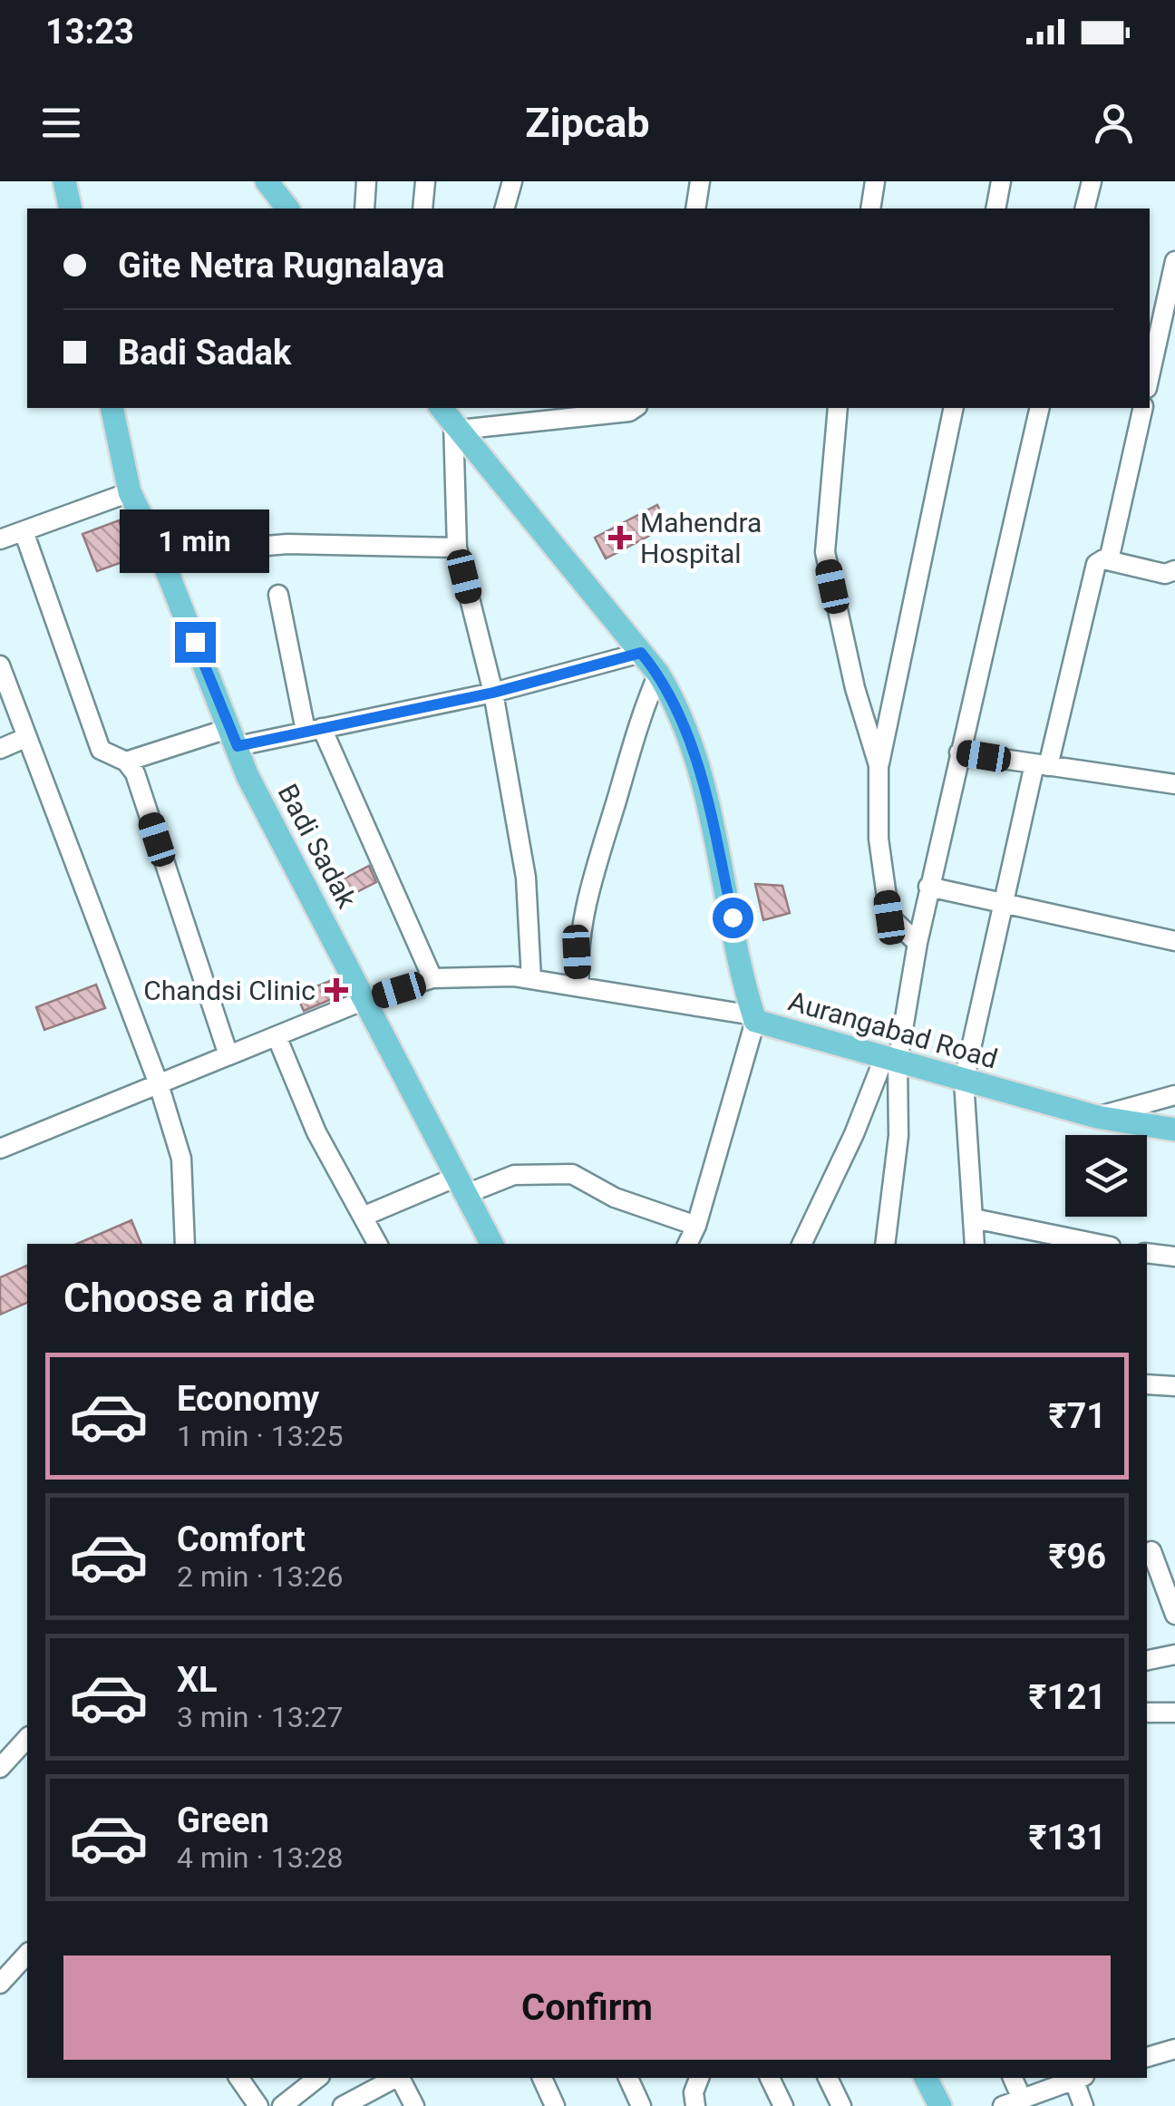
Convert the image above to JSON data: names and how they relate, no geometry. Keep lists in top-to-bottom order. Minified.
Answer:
{"streets":{"main road":["Badi Sadak","Aurangabad Road"]},"places":{"health":["Mahendra Hospital","Chandsi Clinic"]},"page":{"status":"13:23","header":"Zipcab","banner":["Gite Netra Rugnalaya","Badi Sadak"],"bubble":"1 min","heading":"Choose a ride","list":[{"name":"Economy","note":"1 min · 13:25","value":"₹71"},{"name":"Comfort","note":"2 min · 13:26","value":"₹96"},{"name":"XL","note":"3 min · 13:27","value":"₹121"},{"name":"Green","note":"4 min · 13:28","value":"₹131"}],"buttons":"Confirm"}}
